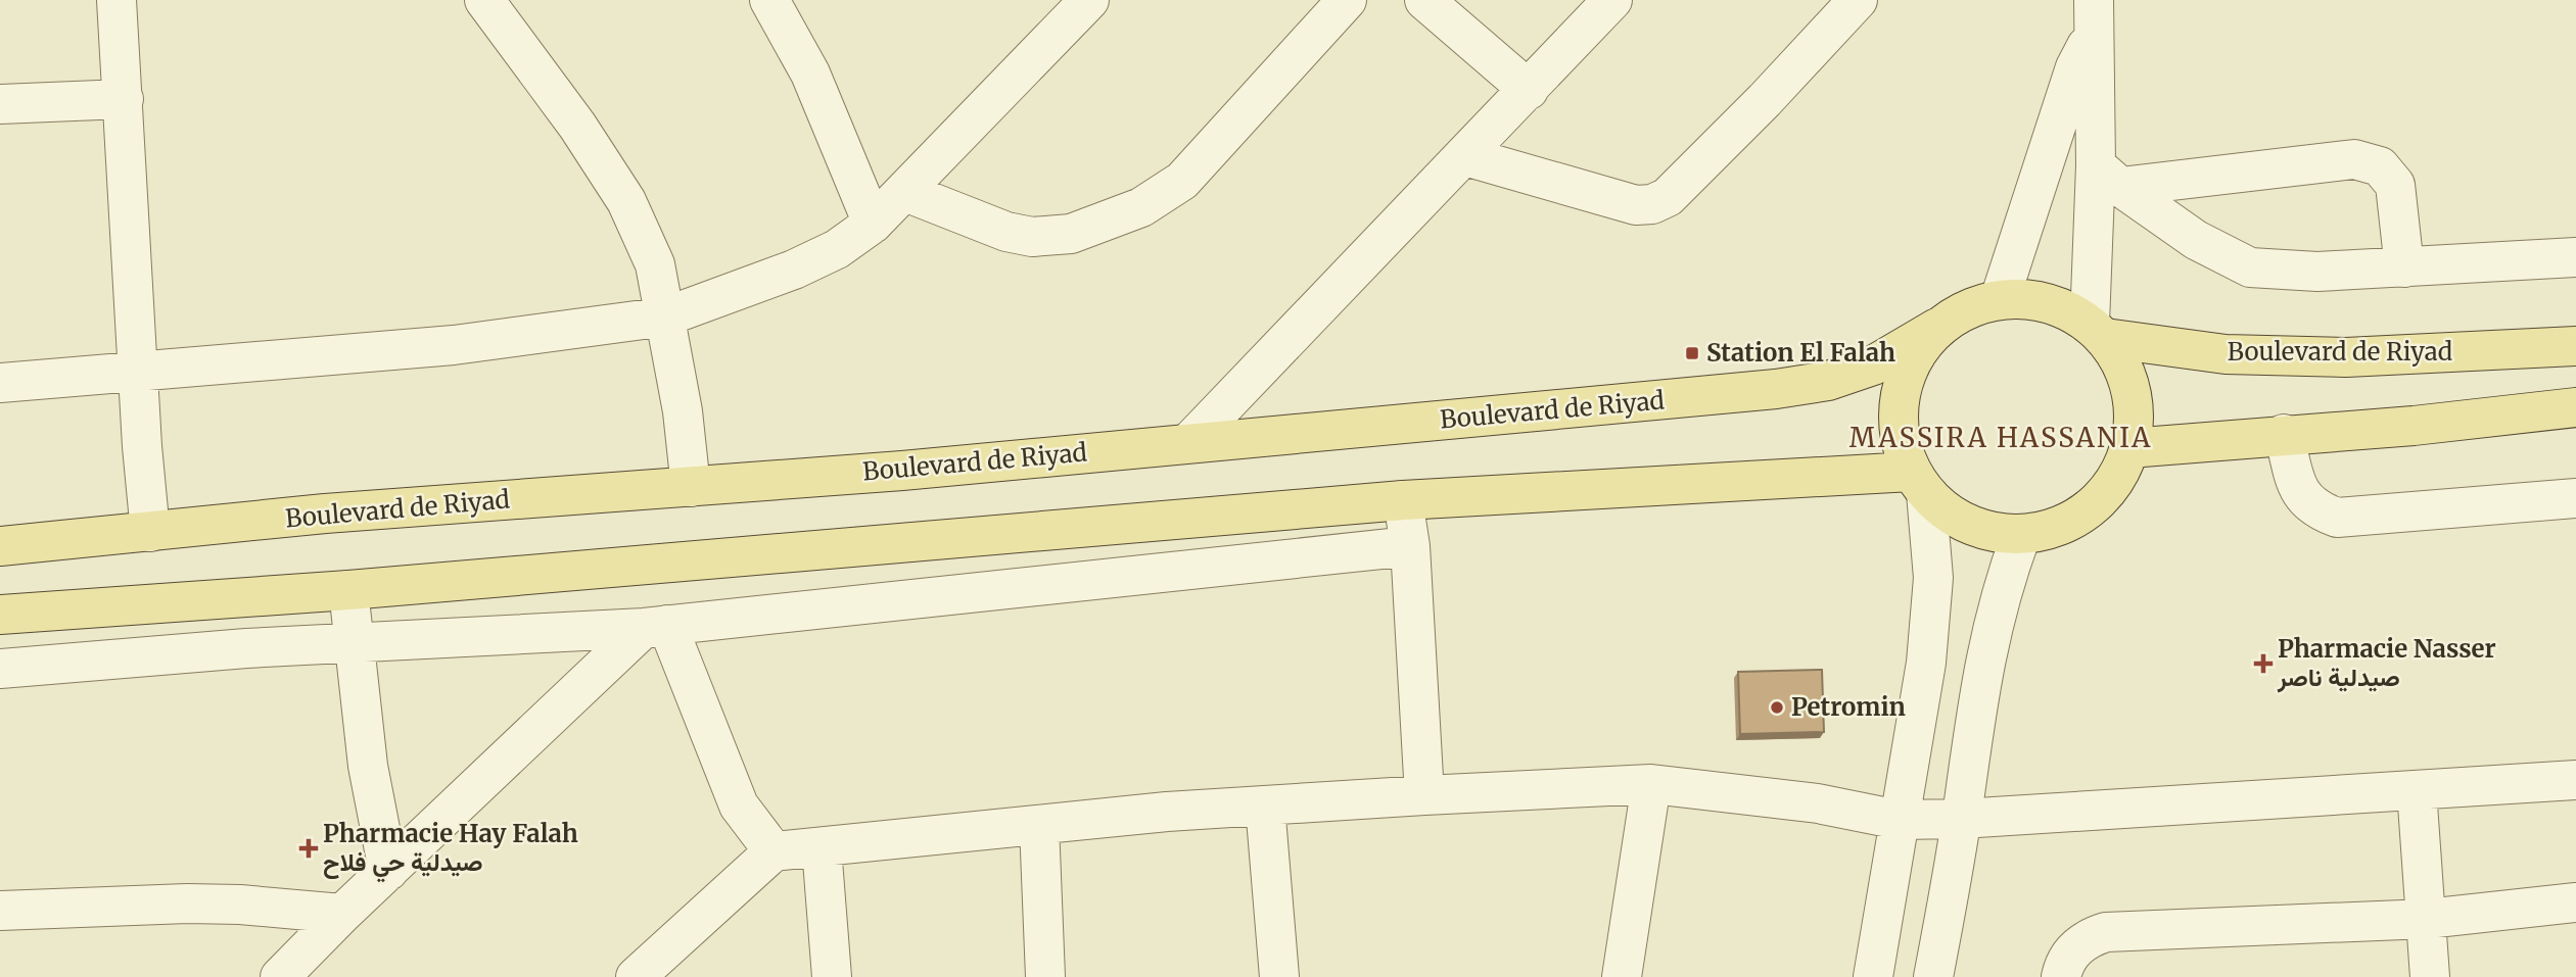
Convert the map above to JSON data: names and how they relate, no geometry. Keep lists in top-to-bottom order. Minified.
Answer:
{"streets":{"main road":["Boulevard de Riyad"]},"districts":["MASSIRA HASSANIA"],"places":{"transit":["Station El Falah"],"health":["Pharmacie Nasser صيدلية ناصر","Pharmacie Hay Falah صيدلية حي فلاح"],"other":["Petromin"]}}
